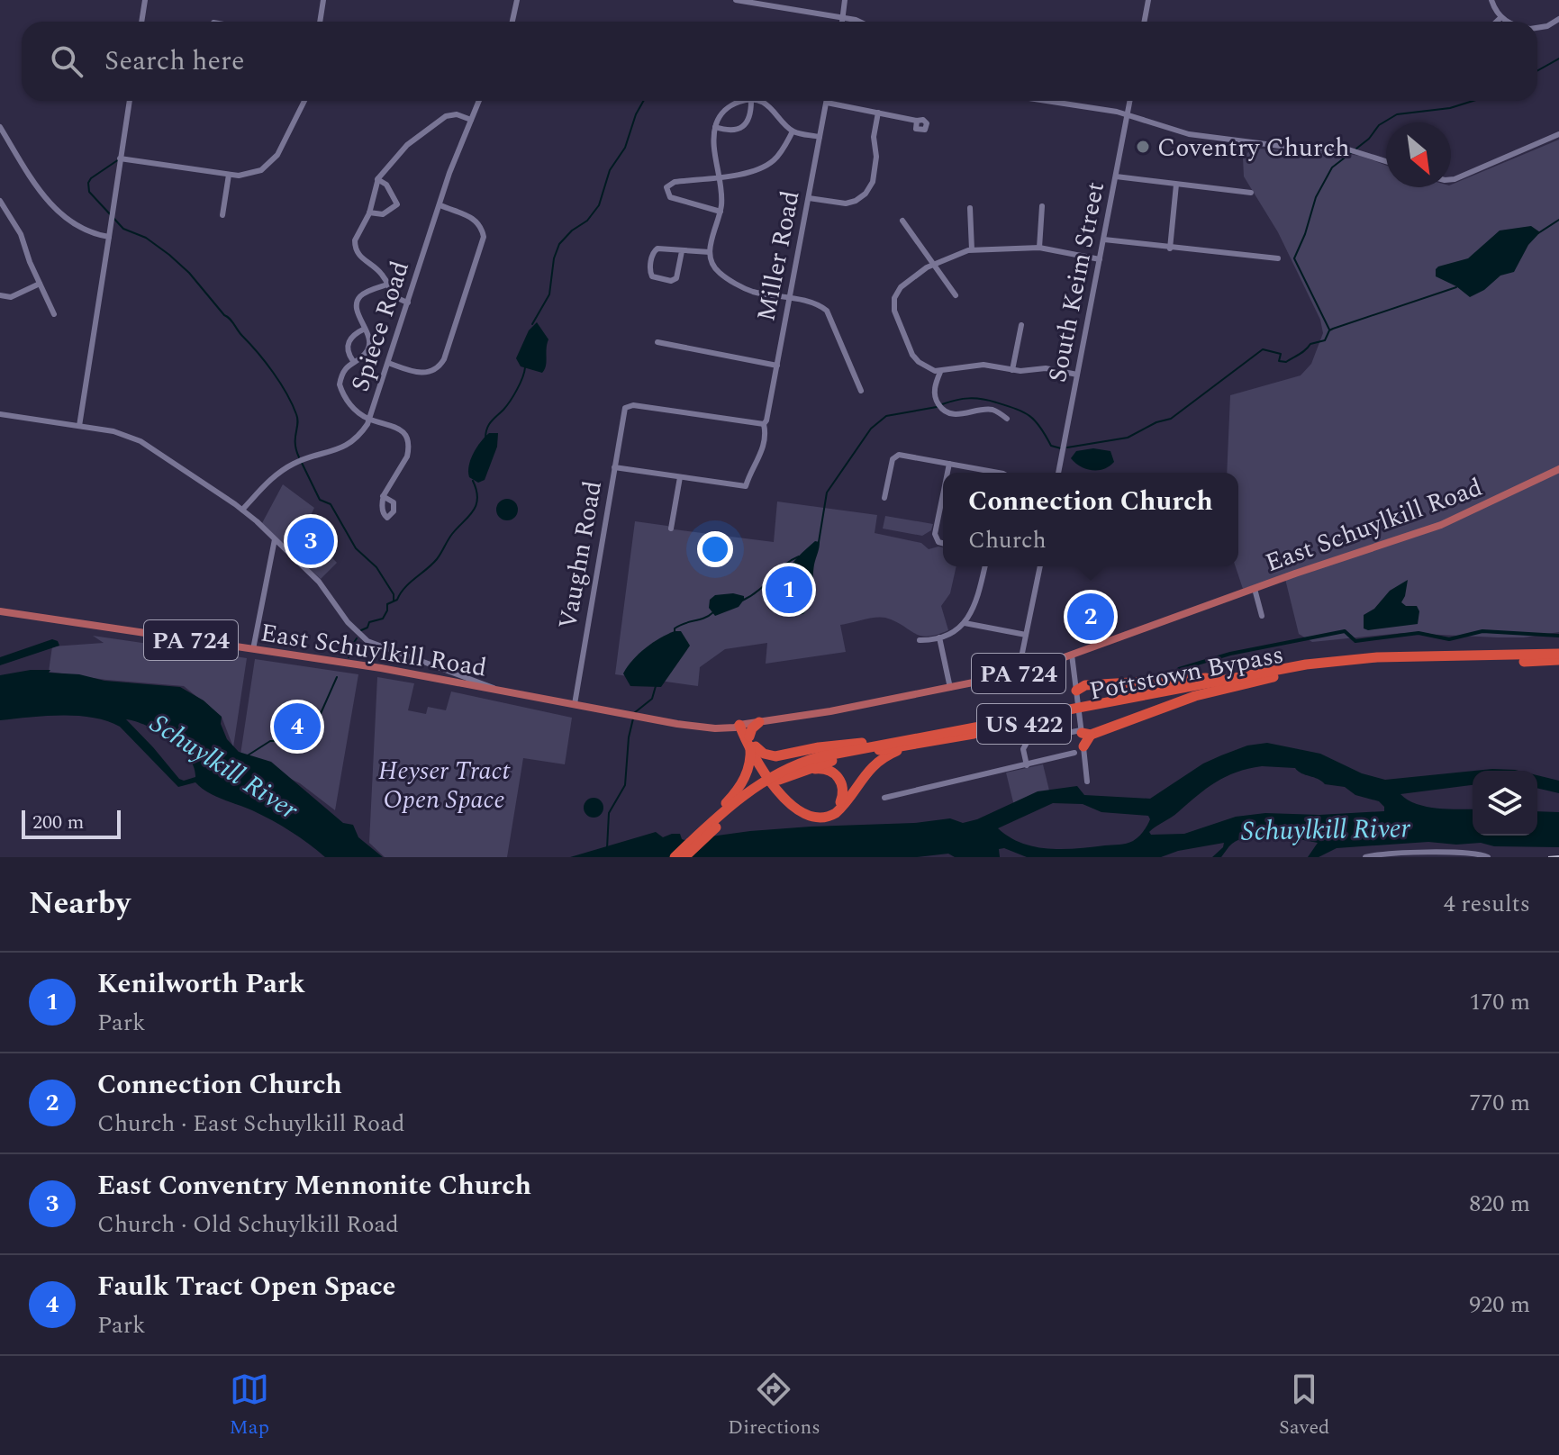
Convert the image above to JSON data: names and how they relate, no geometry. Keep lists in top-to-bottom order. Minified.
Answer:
{"streets":{"highway":["Pottstown Bypass","US 422"],"main road":["East Schuylkill Road","PA 724"],"street":["Miller Road","South Keim Street","Spiece Road","Vaughn Road"]},"crossings":[["Miller Road","Vaughn Road"],["East Schuylkill Road","Vaughn Road"],["Pottstown Bypass","US 422"]],"water":["Schuylkill River"],"parks":["Heyser Tract Open Space"],"places":["Coventry Church"],"scale_bar":"200 m","north":"bottom right","page":{"search":"Search here","popup":["Connection Church","Church"],"pins":["3","1","2","4"],"scale":"200 m","heading":["Nearby","4 results"],"list":[{"mark":"1","name":"Kenilworth Park","note":"Park","value":"170 m"},{"mark":"2","name":"Connection Church","note":"Church · East Schuylkill Road","value":"770 m"},{"mark":"3","name":"East Conventry Mennonite Church","note":"Church · Old Schuylkill Road","value":"820 m"},{"mark":"4","name":"Faulk Tract Open Space","note":"Park","value":"920 m"}],"nav":["Map","Directions","Saved"]}}
